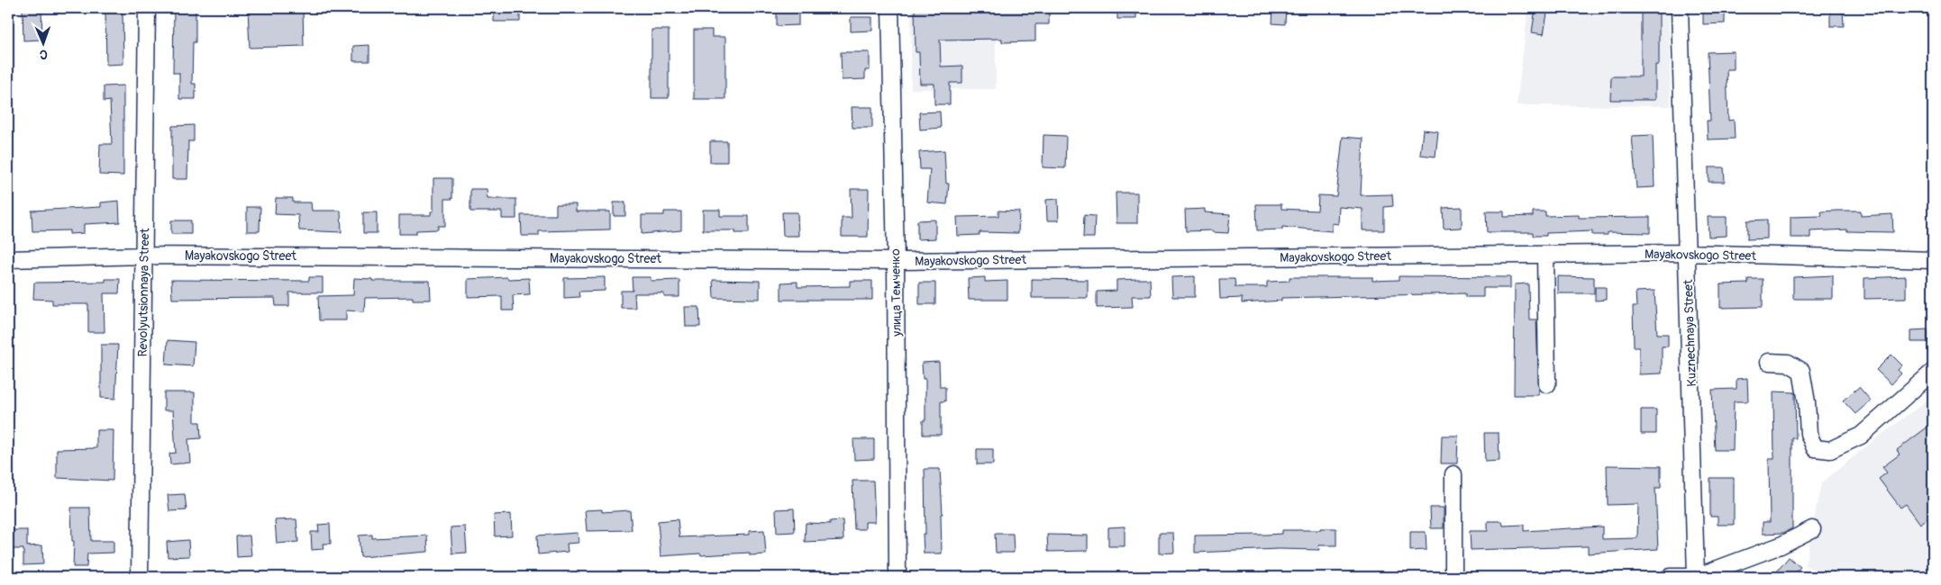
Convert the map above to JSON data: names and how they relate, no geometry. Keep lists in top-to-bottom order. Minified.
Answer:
{"streets":{"street":["Mayakovskogo Street","Revolyutsionnaya Street","улица Темченко","Kuznechnaya Street"]},"crossings":[["Mayakovskogo Street","Revolyutsionnaya Street"],["Mayakovskogo Street","улица Темченко"],["Mayakovskogo Street","Kuznechnaya Street"]],"north":"bottom"}
